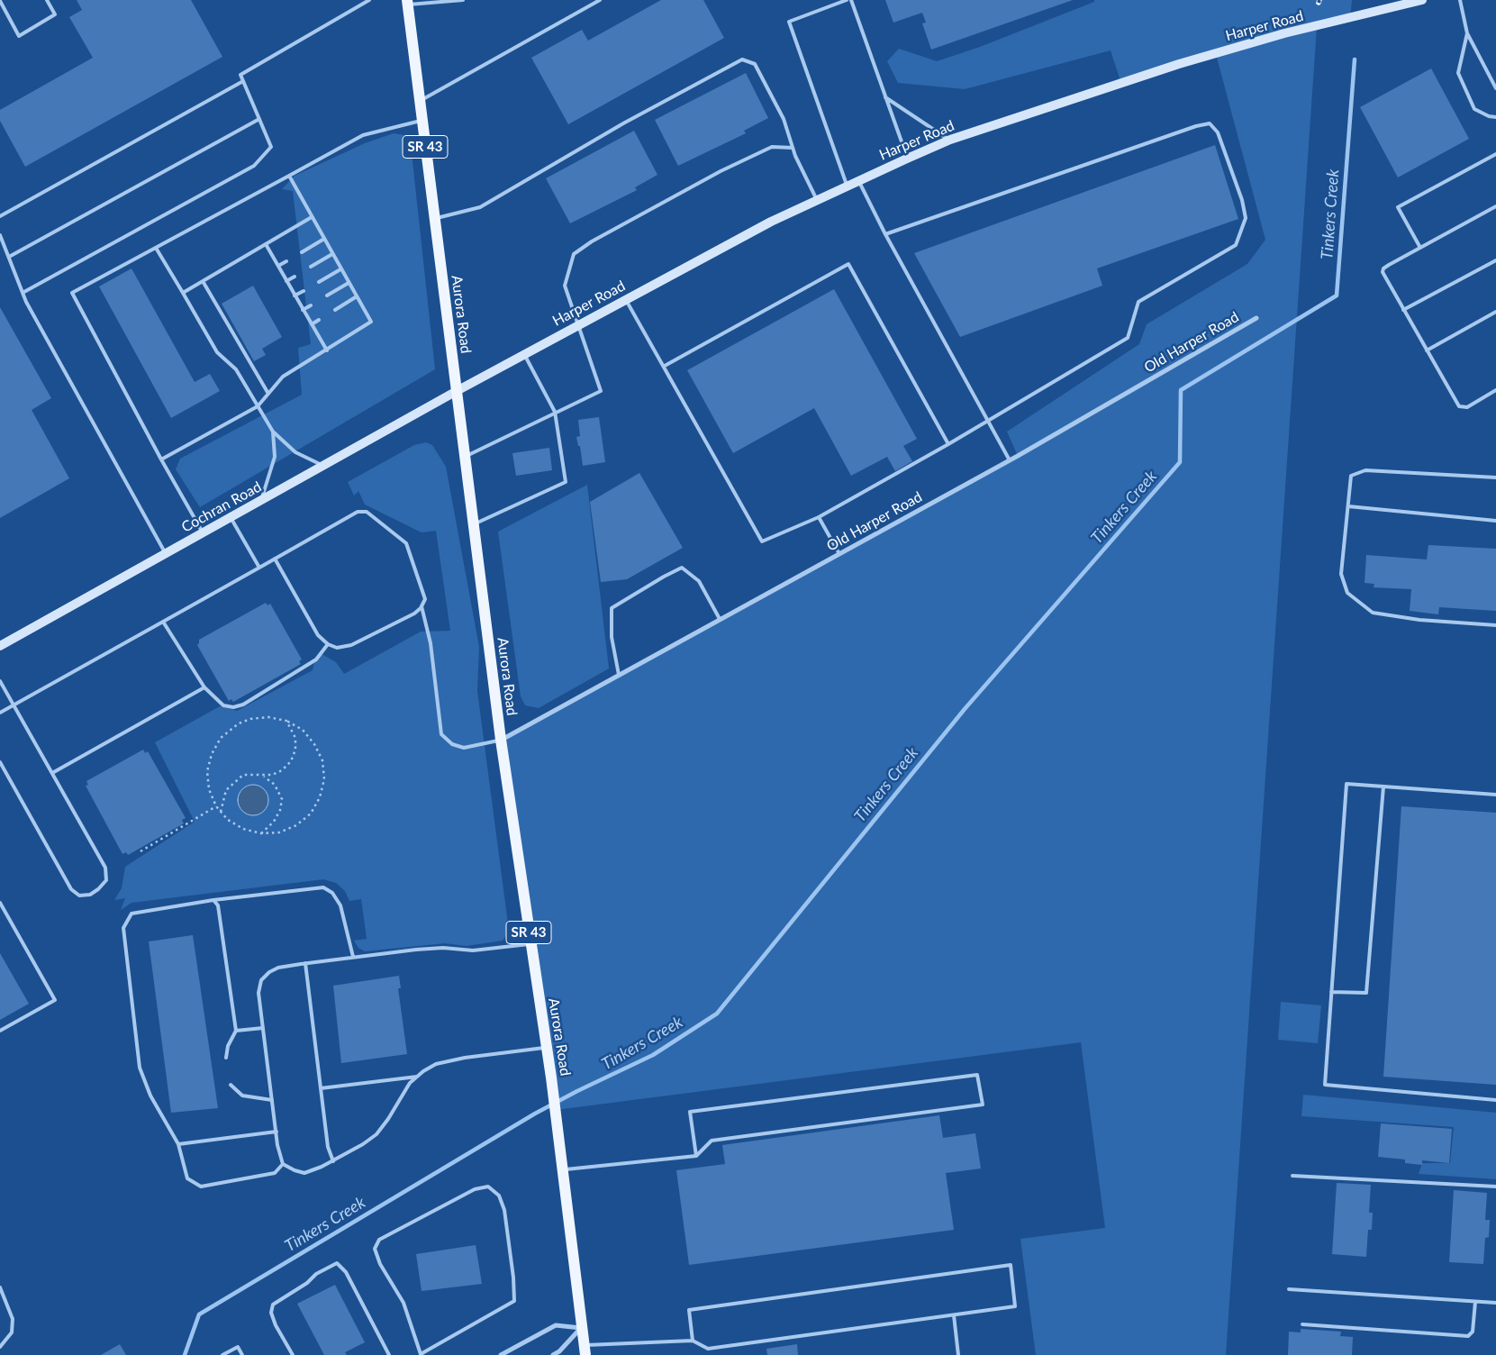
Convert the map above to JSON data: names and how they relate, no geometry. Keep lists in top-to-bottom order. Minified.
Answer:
{"streets":{"main road":["SR 43","Aurora Road"],"street":["Harper Road","Old Harper Road","Cochran Road"]},"crossings":[["Harper Road","Aurora Road"],["Harper Road","Cochran Road"],["Aurora Road","Old Harper Road"],["Aurora Road","Cochran Road"]],"water":["Tinkers Creek"]}
